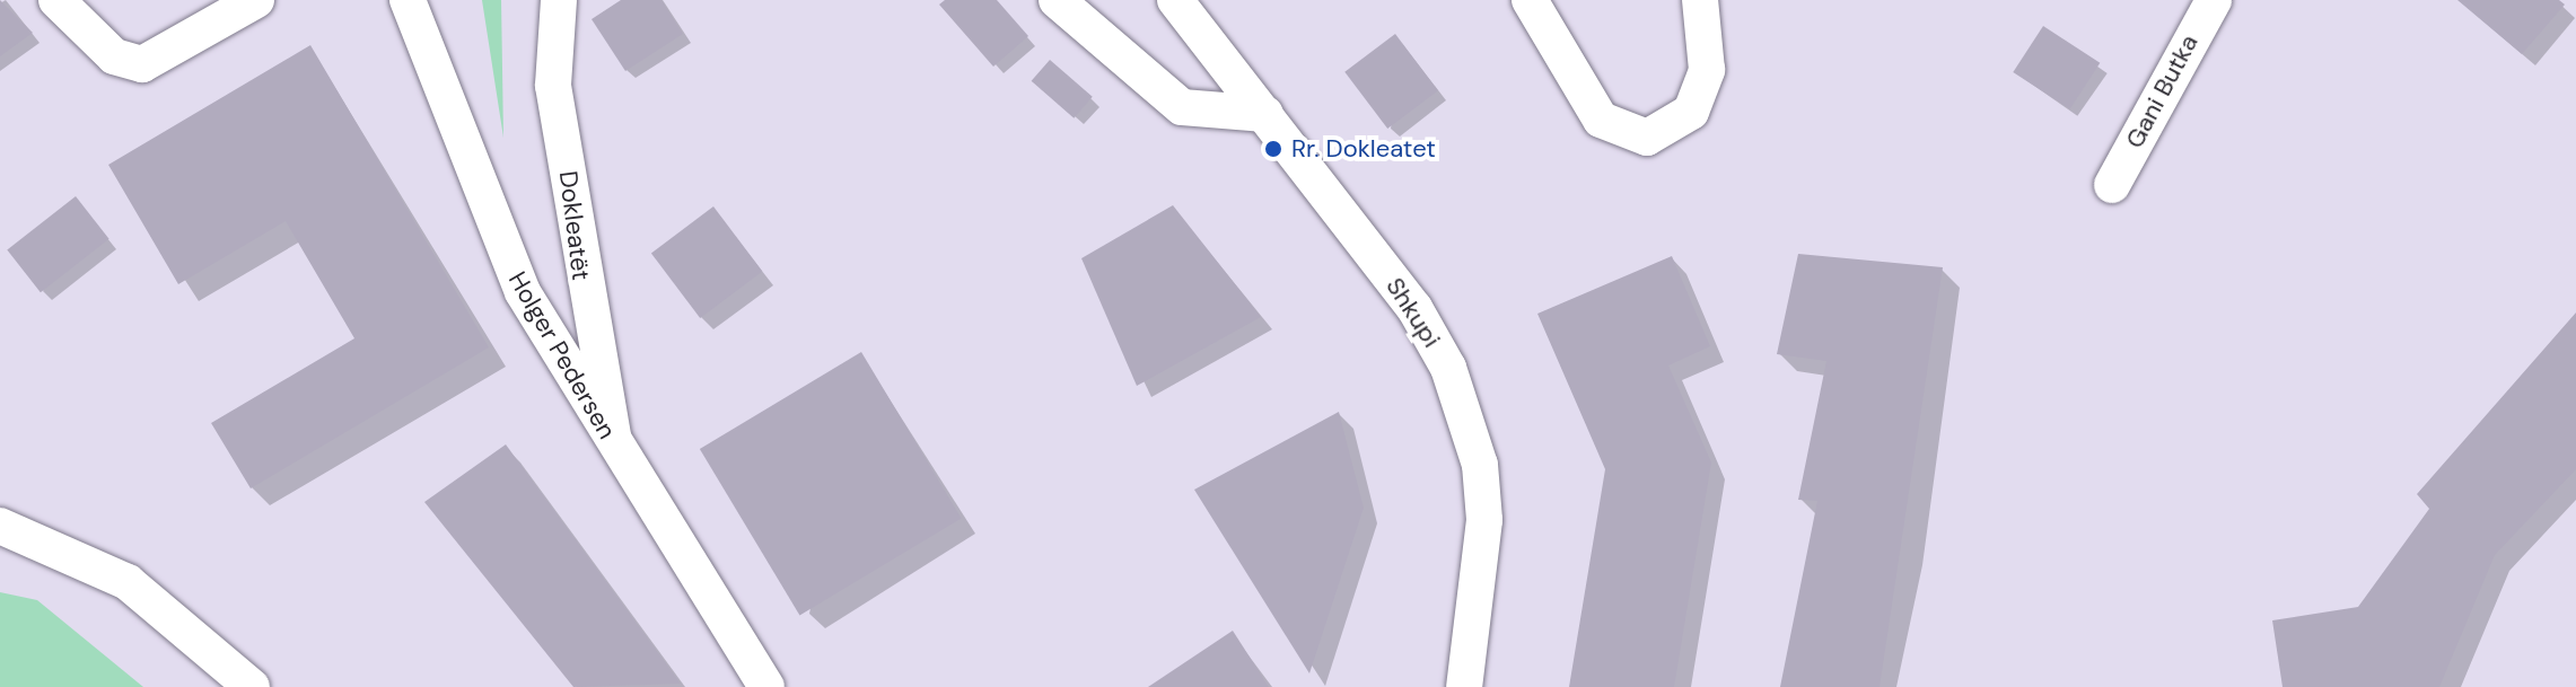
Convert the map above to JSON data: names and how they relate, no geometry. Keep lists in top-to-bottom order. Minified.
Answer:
{"streets":{"street":["Gani Butka","Dokleatët","Shkupi","Holger Pedersen"]},"crossings":[["Dokleatët","Holger Pedersen"]],"places":["Rr. Dokleatet"]}
